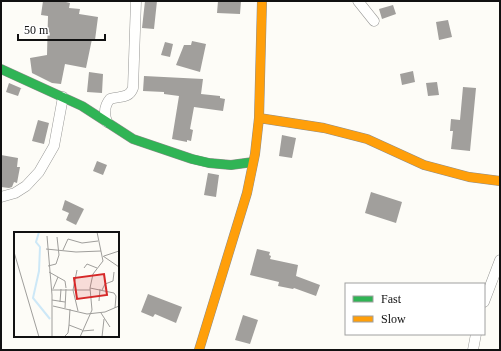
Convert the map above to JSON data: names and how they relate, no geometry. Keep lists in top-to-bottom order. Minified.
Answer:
{"legend":["Fast","Slow"],"scale_bar":"50 m"}
